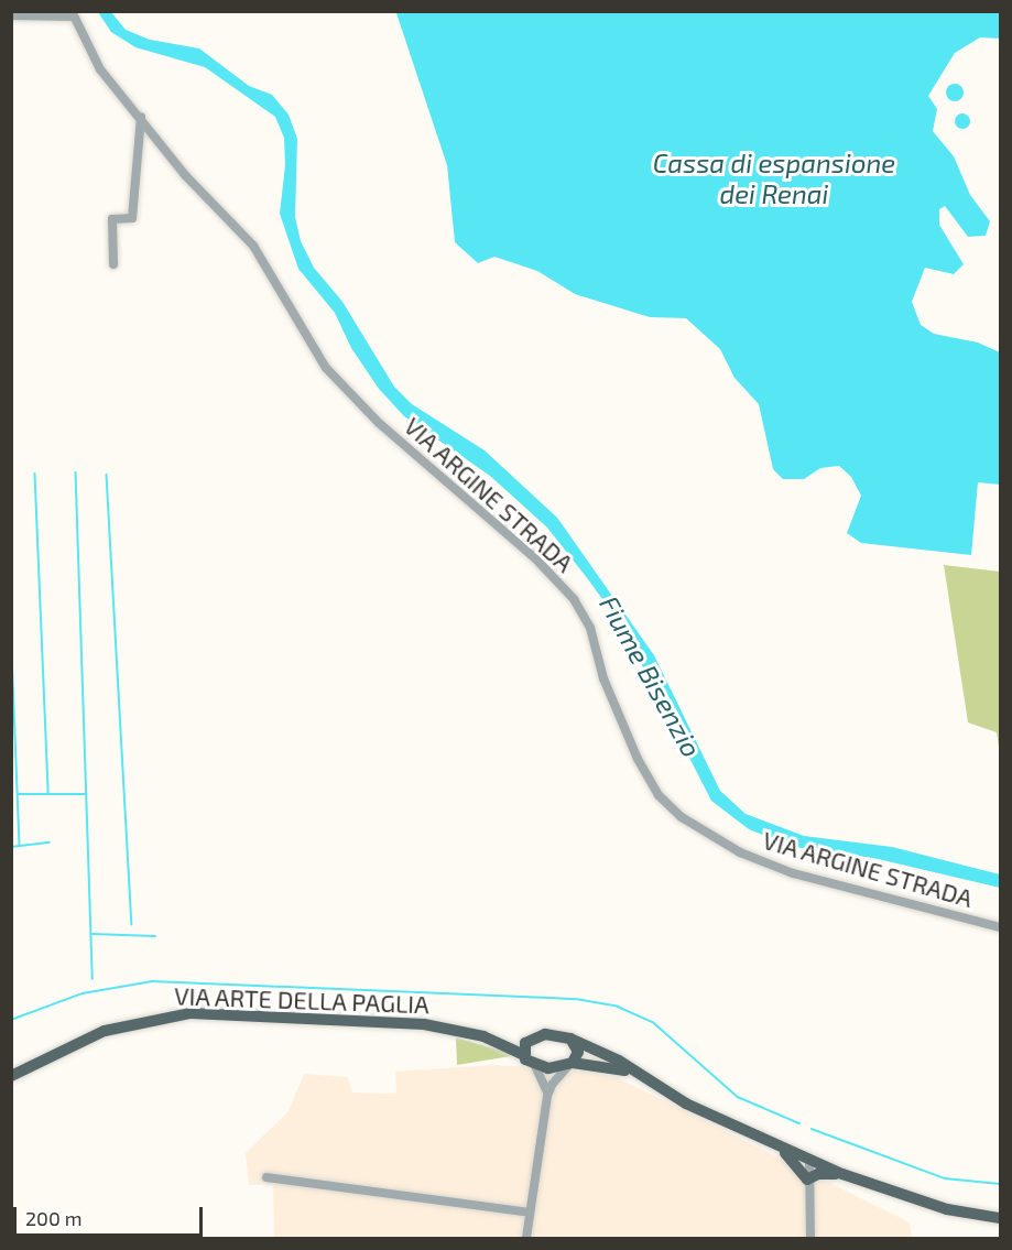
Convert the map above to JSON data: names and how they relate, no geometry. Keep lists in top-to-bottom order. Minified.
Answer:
{"streets":{"main road":["VIA ARTE DELLA PAGLIA"],"street":["VIA ARGINE STRADA"]},"water":["Cassa di espansione dei Renai","Fiume Bisenzio"],"scale_bar":"200 m"}
